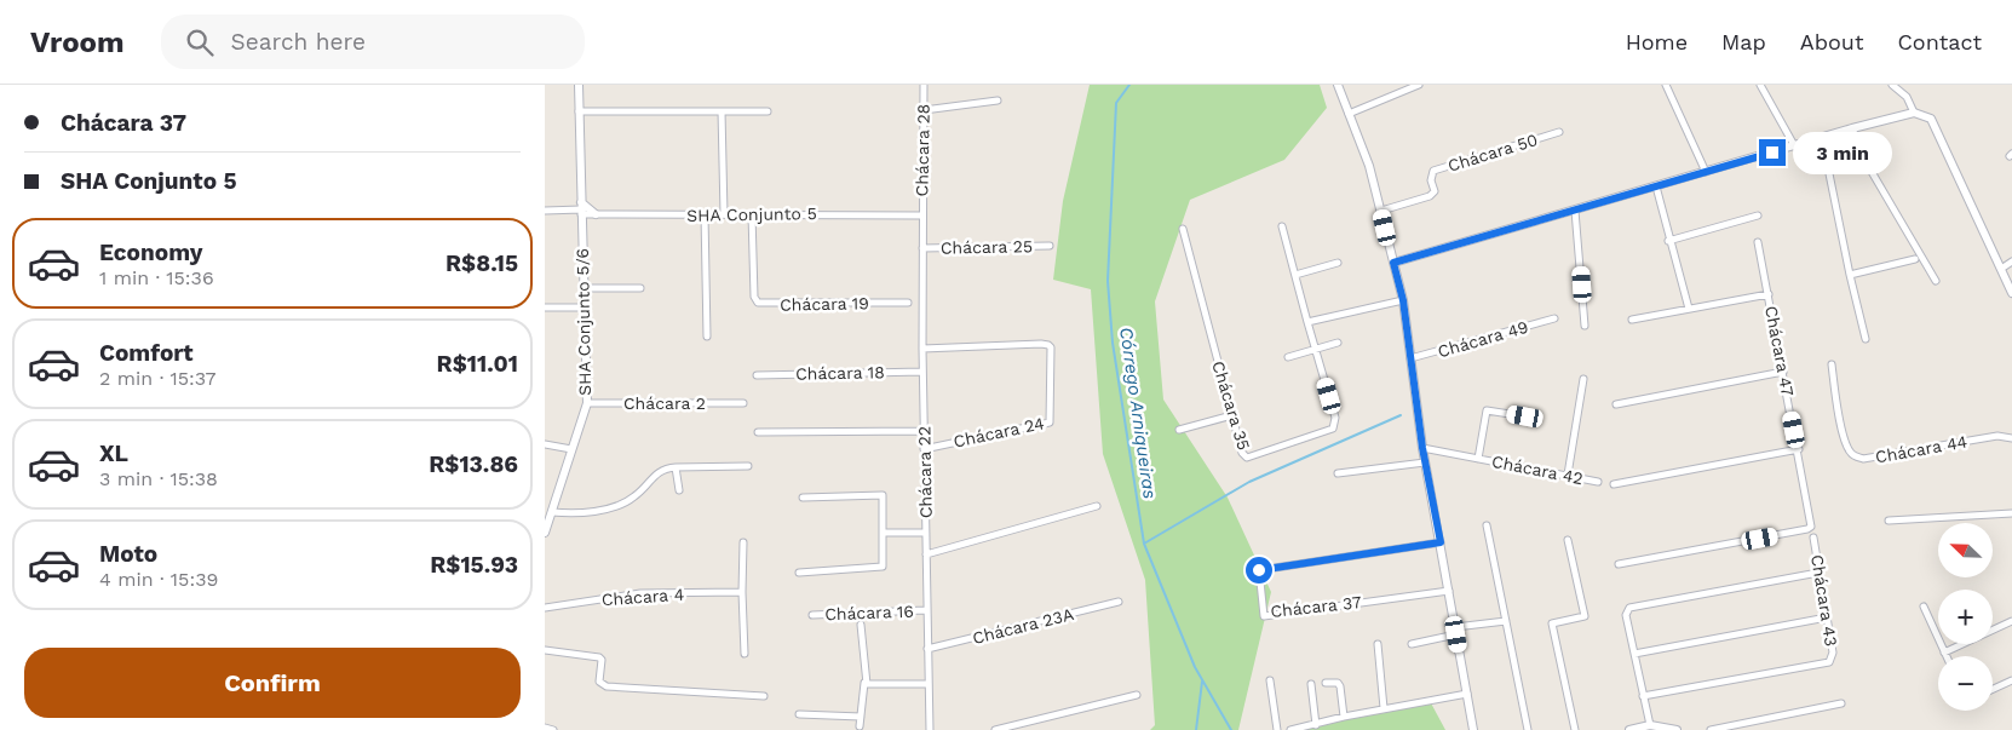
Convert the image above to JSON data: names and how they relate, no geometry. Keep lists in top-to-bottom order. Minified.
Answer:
{"streets":{"street":["Chácara 28","Chácara 50","SHA Conjunto 5","Chácara 25","Chácara 19","SHA Conjunto 5/6","Chácara 49","Chácara 47","Chácara 18","Chácara 2","Chácara 35","Chácara 24","Chácara 44","Chácara 42","Chácara 22","Chácara 4","Chácara 43","Chácara 37","Chácara 16","Chácara 23A"]},"crossings":[["Chácara 28","SHA Conjunto 5"],["Chácara 28","Chácara 22"],["SHA Conjunto 5","Chácara 19"],["SHA Conjunto 5","SHA Conjunto 5/6"],["SHA Conjunto 5","Chácara 22"],["Chácara 25","Chácara 22"],["SHA Conjunto 5/6","Chácara 2"],["Chácara 18","Chácara 22"],["Chácara 24","Chácara 22"],["Chácara 22","Chácara 16"],["Chácara 22","Chácara 23A"]],"water":["Córrego Arniqueiras"],"north":"top left","page":{"header":"Vroom","search":"Search here","nav":["Home","Map","About","Contact"],"banner":["Chácara 37","SHA Conjunto 5"],"bubble":"3 min","list":[{"name":"Economy","note":"1 min · 15:36","value":"R$8.15"},{"name":"Comfort","note":"2 min · 15:37","value":"R$11.01"},{"name":"XL","note":"3 min · 15:38","value":"R$13.86"},{"name":"Moto","note":"4 min · 15:39","value":"R$15.93"}],"map_buttons":["+","−"],"buttons":"Confirm"}}
